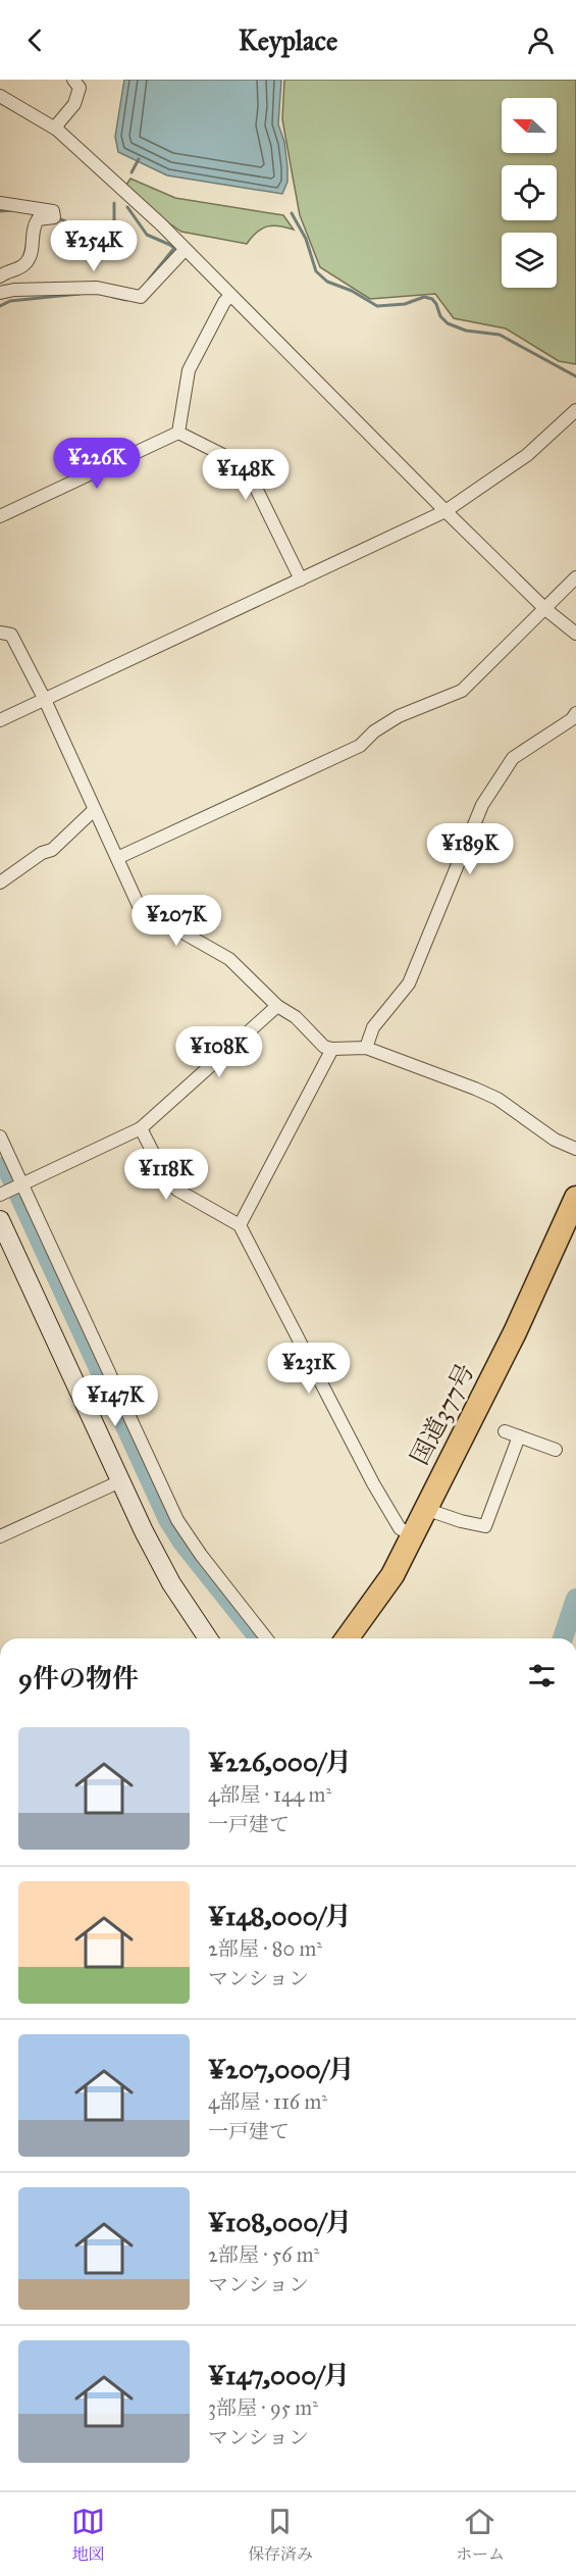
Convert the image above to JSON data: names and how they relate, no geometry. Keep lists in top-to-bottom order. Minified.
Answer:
{"streets":{"highway":["国道377号"]},"north":"left","page":{"header":"Keyplace","price":["¥254K","¥226K","¥148K","¥189K","¥207K","¥108K","¥118K","¥231K","¥147K"],"heading":"9件の物件","list":[{"name":"¥226,000/月","note":"4部屋 · 144 m² · 一戸建て"},{"name":"¥148,000/月","note":"2部屋 · 80 m² · マンション"},{"name":"¥207,000/月","note":"4部屋 · 116 m² · 一戸建て"},{"name":"¥108,000/月","note":"2部屋 · 56 m² · マンション"},{"name":"¥147,000/月","note":"3部屋 · 95 m² · マンション"}],"tabs":["地図","保存済み","ホーム"]}}
